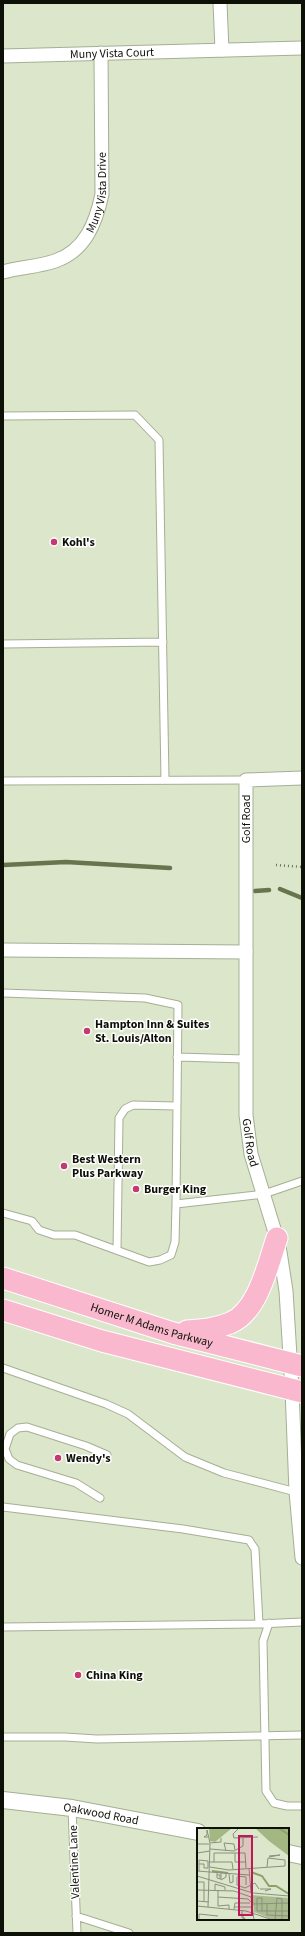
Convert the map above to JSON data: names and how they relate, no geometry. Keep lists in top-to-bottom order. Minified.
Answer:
{"streets":{"main road":["Homer M Adams Parkway"],"street":["Muny Vista Court","Muny Vista Drive","Golf Road","Oakwood Road"],"lane":["Valentine Lane"]},"crossings":[["Muny Vista Court","Muny Vista Drive"],["Golf Road","Homer M Adams Parkway"],["Oakwood Road","Valentine Lane"]],"places":["Kohl's","Hampton Inn & Suites St. Louis/Alton","Best Western Plus Parkway","Burger King","Wendy's","China King"]}
